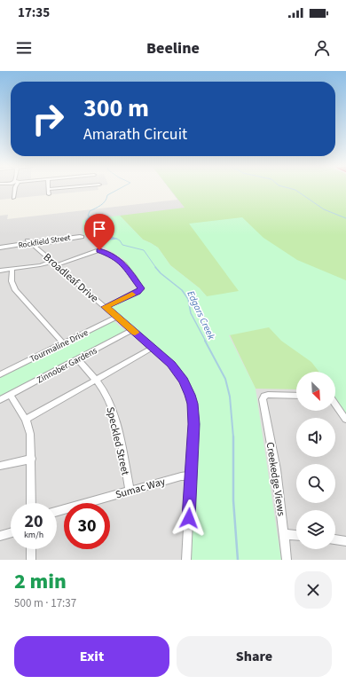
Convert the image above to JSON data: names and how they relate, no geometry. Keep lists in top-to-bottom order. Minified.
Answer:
{"streets":{"street":["Rockfield Street","Broadleaf Drive","Tourmaline Drive","Zinnober Gardens","Speckled Street","Creekedge Views","Sumac Way"]},"crossings":[["Rockfield Street","Broadleaf Drive"],["Broadleaf Drive","Tourmaline Drive"],["Broadleaf Drive","Zinnober Gardens"],["Broadleaf Drive","Sumac Way"],["Zinnober Gardens","Speckled Street"],["Speckled Street","Sumac Way"]],"water":["Edgars Creek"],"north":"bottom right","page":{"status":"17:35","header":"Beeline","turn":["300 m","Amarath Circuit"],"speed":"20 km/h","limit":"30","heading":["2 min","500 m · 17:37"],"buttons":["Exit","Share"]}}
